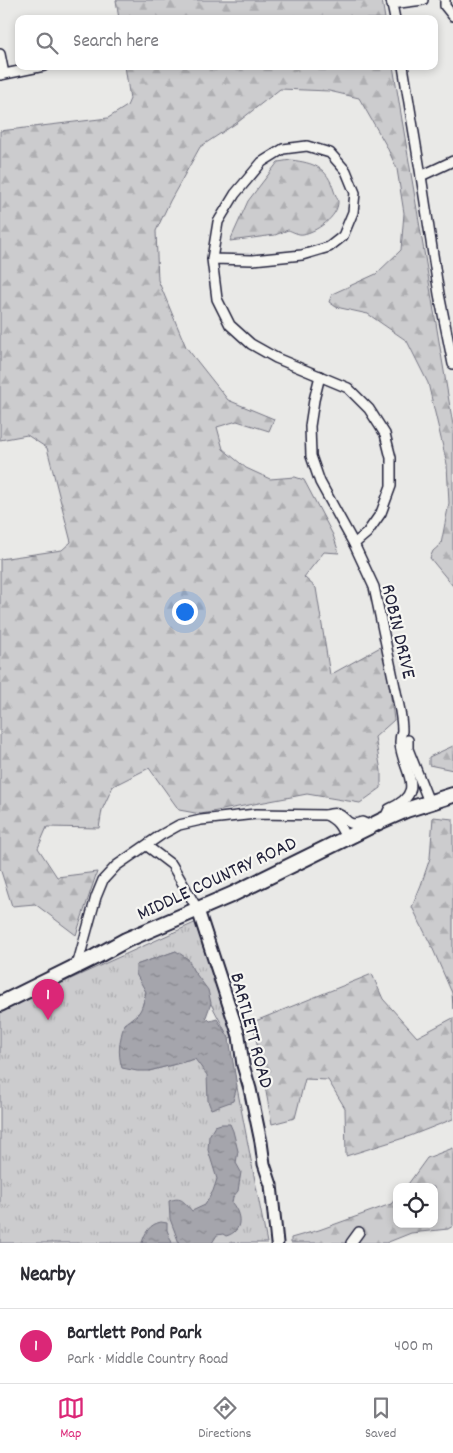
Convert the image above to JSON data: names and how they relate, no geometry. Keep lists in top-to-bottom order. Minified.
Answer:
{"streets":{"main road":["MIDDLE COUNTRY ROAD"],"street":["ROBIN DRIVE","BARTLETT ROAD"]},"crossings":[["ROBIN DRIVE","MIDDLE COUNTRY ROAD"],["MIDDLE COUNTRY ROAD","BARTLETT ROAD"]],"page":{"search":"Search here","pins":"1","heading":"Nearby","list":[{"mark":"1","name":"Bartlett Pond Park","note":"Park · Middle Country Road","value":"400 m"}],"nav":["Map","Directions","Saved"]}}
